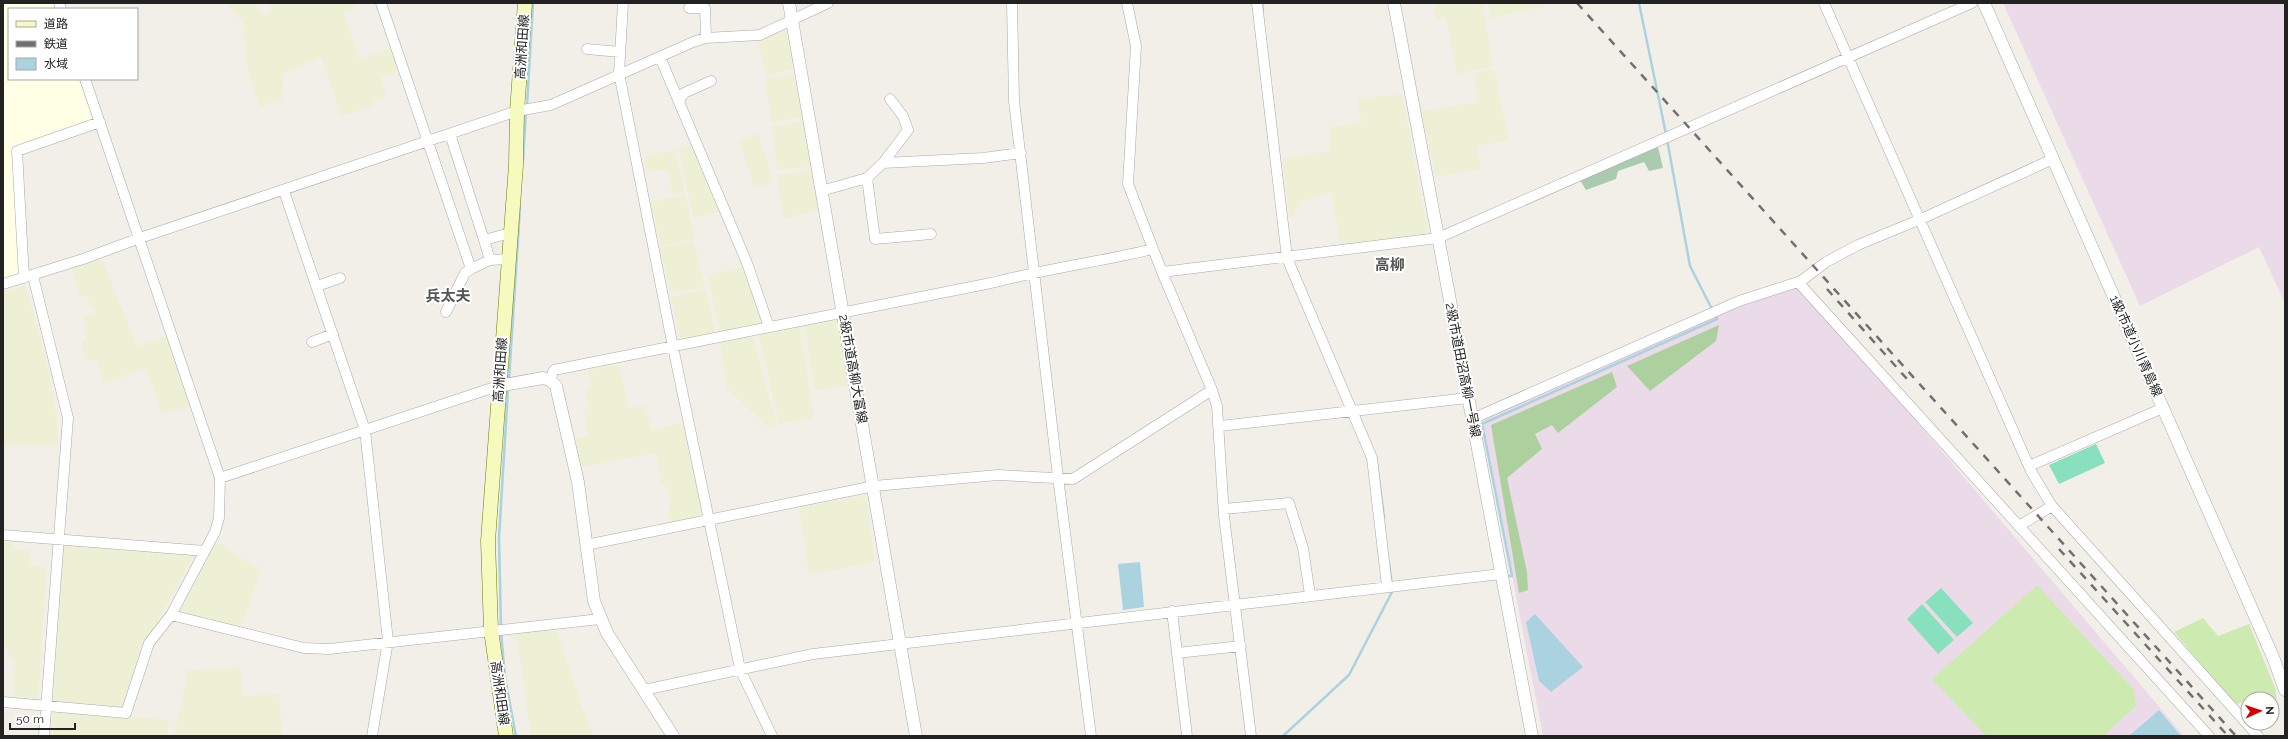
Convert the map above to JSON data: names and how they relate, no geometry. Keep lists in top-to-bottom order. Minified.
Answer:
{"streets":{"main road":["高洲和田線"],"street":["1級市道小川青島線","2級市道高柳大富線","2級市道田沼高柳一号線"]},"districts":["高柳","兵太夫"],"legend":["道路","鉄道","水域"],"scale_bar":"50 m","north":"right"}
